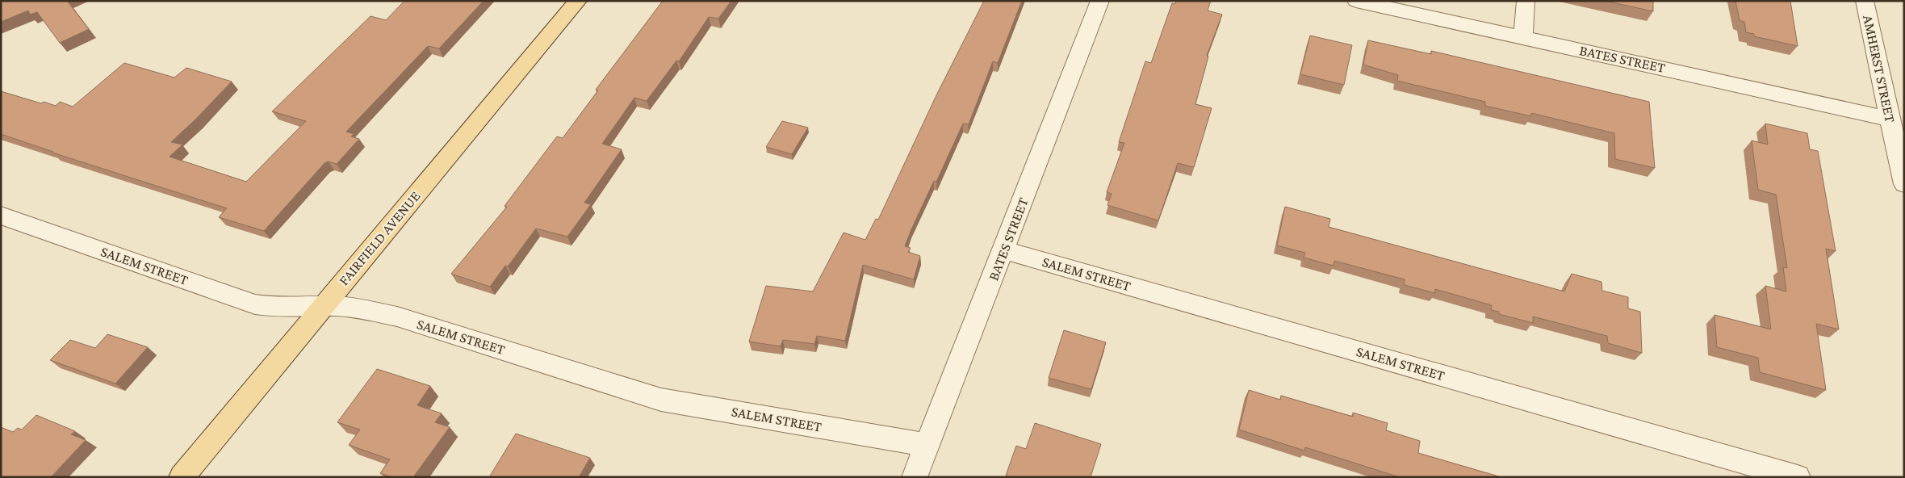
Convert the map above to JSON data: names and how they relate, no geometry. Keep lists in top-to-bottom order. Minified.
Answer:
{"streets":{"main road":["FAIRFIELD AVENUE"],"street":["BATES STREET","AMHERST STREET","SALEM STREET"]},"crossings":[["BATES STREET","AMHERST STREET"],["BATES STREET","SALEM STREET"],["FAIRFIELD AVENUE","SALEM STREET"]]}
